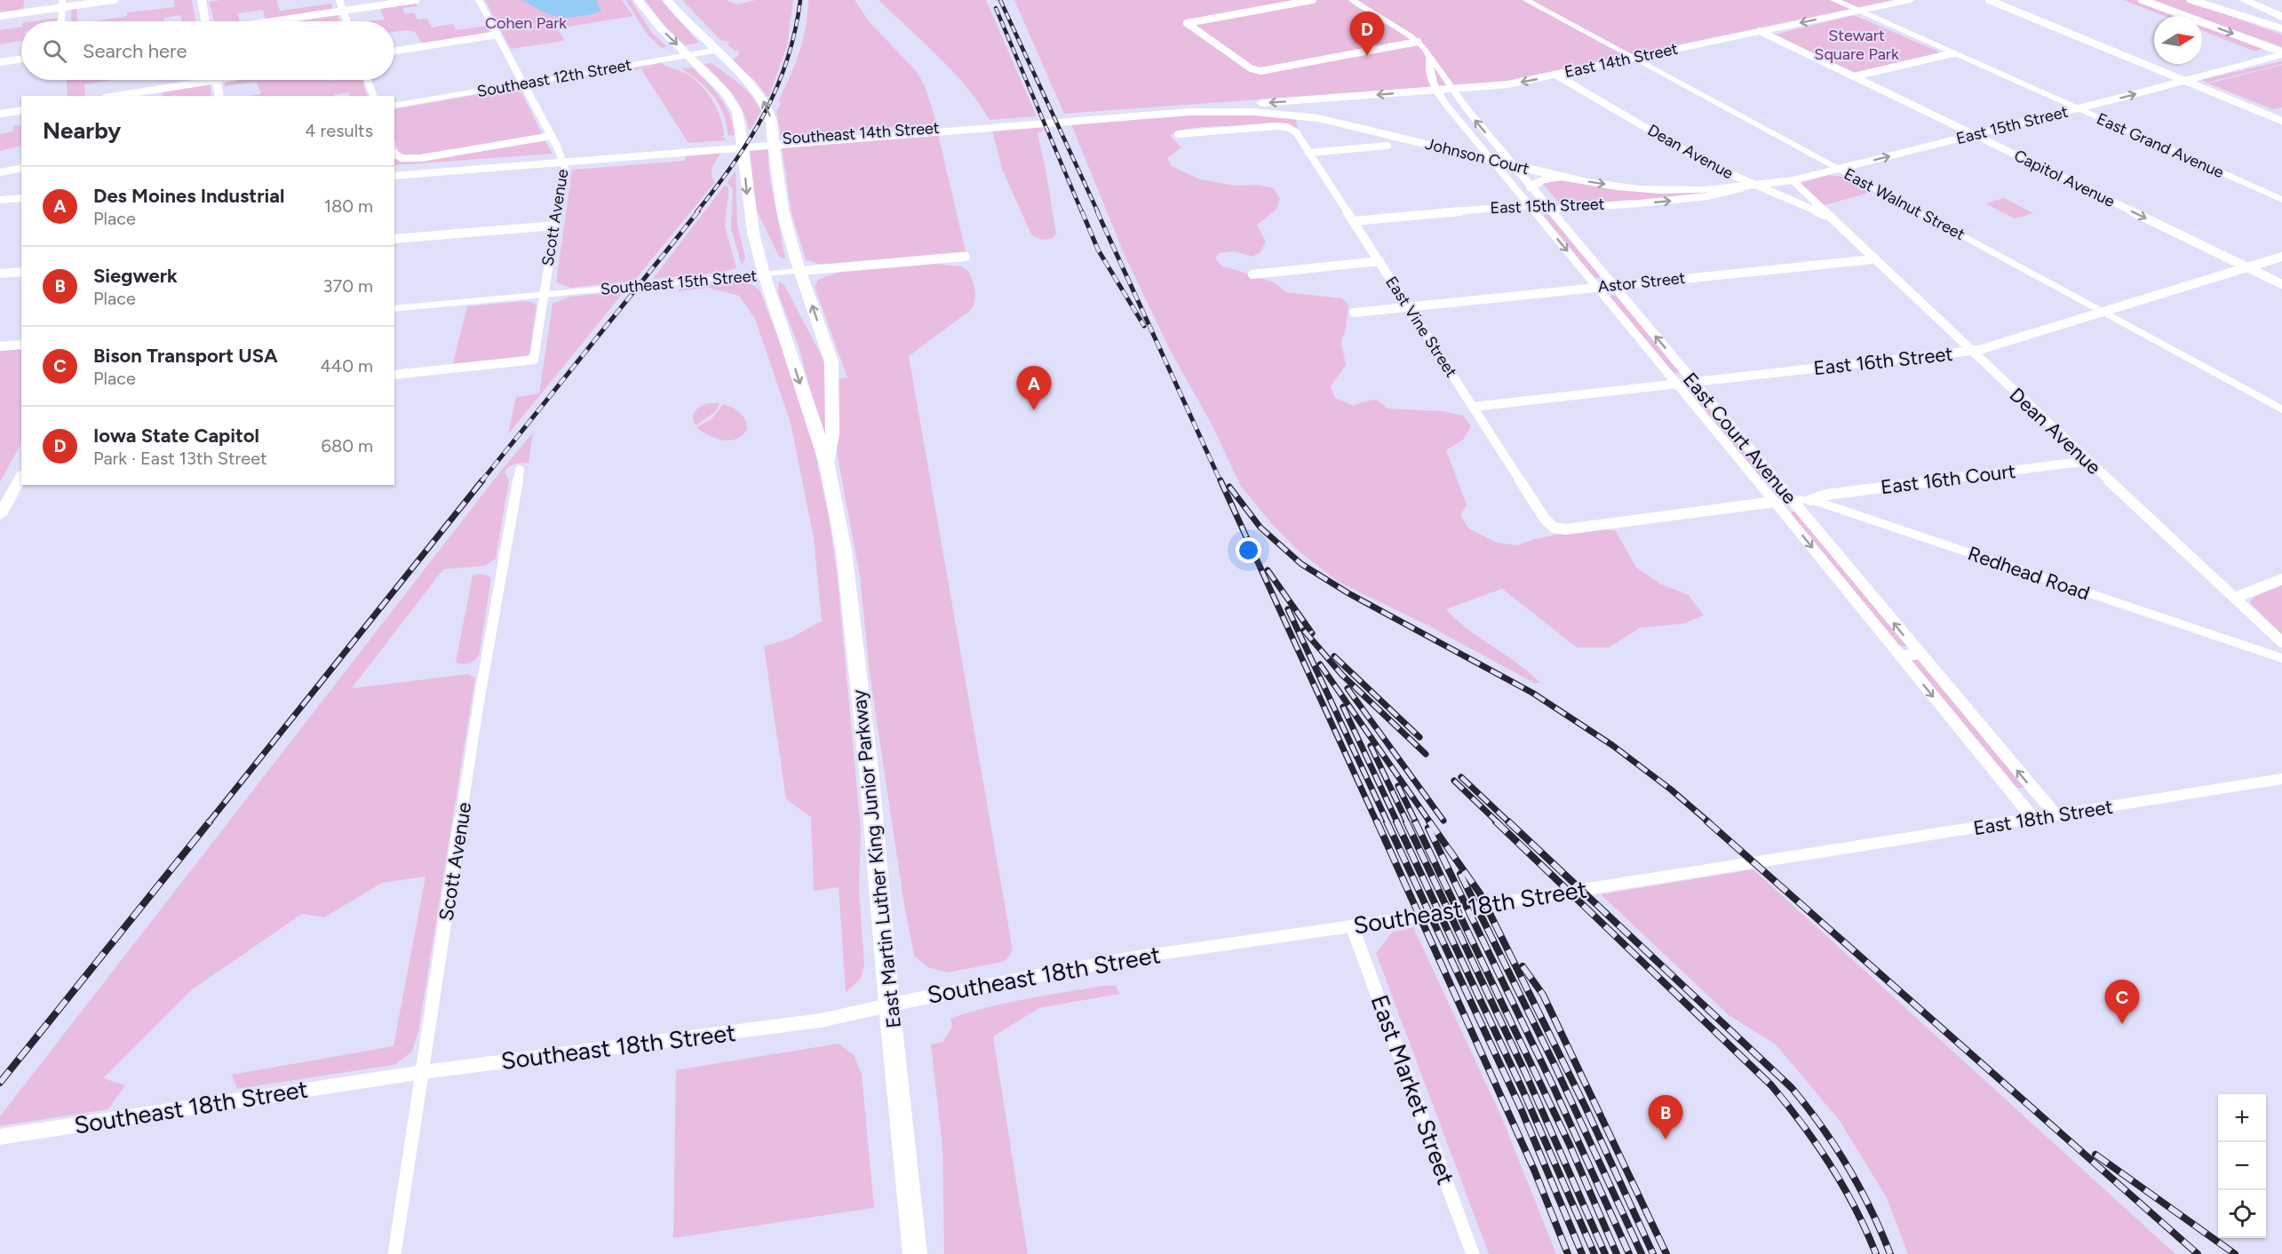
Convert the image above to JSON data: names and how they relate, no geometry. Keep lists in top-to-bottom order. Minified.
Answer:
{"streets":{"main road":["East 14th Street","East 15th Street","Southeast 14th Street","East Grand Avenue","Johnson Court","East Martin Luther King Junior Parkway"],"street":["Southeast 12th Street","Dean Avenue","Capitol Avenue","East Walnut Street","Scott Avenue","Southeast 15th Street","Astor Street","East Vine Street","East 16th Street","East Court Avenue","East 16th Court","Redhead Road","East 18th Street","Southeast 18th Street","East Market Street"]},"crossings":[["East 14th Street","Southeast 14th Street"],["East 14th Street","East Grand Avenue"],["East 14th Street","Dean Avenue"],["East 14th Street","Capitol Avenue"],["East 14th Street","East Walnut Street"],["East 14th Street","East Court Avenue"],["Southeast 12th Street","Scott Avenue"],["Southeast 12th Street","East Martin Luther King Junior Parkway"],["East 15th Street","East Grand Avenue"],["East 15th Street","Dean Avenue"],["East 15th Street","Johnson Court"],["East 15th Street","Capitol Avenue"],["East 15th Street","East Walnut Street"],["East 15th Street","East Vine Street"],["East 15th Street","East Court Avenue"],["Southeast 14th Street","Johnson Court"],["Dean Avenue","Astor Street"],["Dean Avenue","East 16th Street"],["Dean Avenue","East 16th Court"],["Johnson Court","East Court Avenue"],["Capitol Avenue","East 16th Street"],["East Walnut Street","East 16th Street"],["Scott Avenue","Southeast 15th Street"],["Scott Avenue","Southeast 18th Street"],["Southeast 15th Street","East Martin Luther King Junior Parkway"],["Astor Street","East Vine Street"],["Astor Street","East Court Avenue"],["East Vine Street","East 16th Street"],["East Vine Street","East Court Avenue"],["East Vine Street","Redhead Road"],["East 16th Street","East Court Avenue"],["East Court Avenue","Redhead Road"],["East Court Avenue","East 18th Street"],["East 16th Court","Redhead Road"],["East 18th Street","Southeast 18th Street"],["East Martin Luther King Junior Parkway","Southeast 18th Street"],["Southeast 18th Street","East Market Street"]],"one_way":["East 14th Street","East 15th Street","Capitol Avenue"],"parks":["Cohen Park","Stewart Square Park"],"north":"right","page":{"pins":["D","A","C","B"],"search":"Search here","heading":["Nearby","4 results"],"list":[{"mark":"A","name":"Des Moines Industrial","note":"Place","value":"180 m"},{"mark":"B","name":"Siegwerk","note":"Place","value":"370 m"},{"mark":"C","name":"Bison Transport USA","note":"Place","value":"440 m"},{"mark":"D","name":"Iowa State Capitol","note":"Park · East 13th Street","value":"680 m"}],"map_buttons":["+","−"]}}
